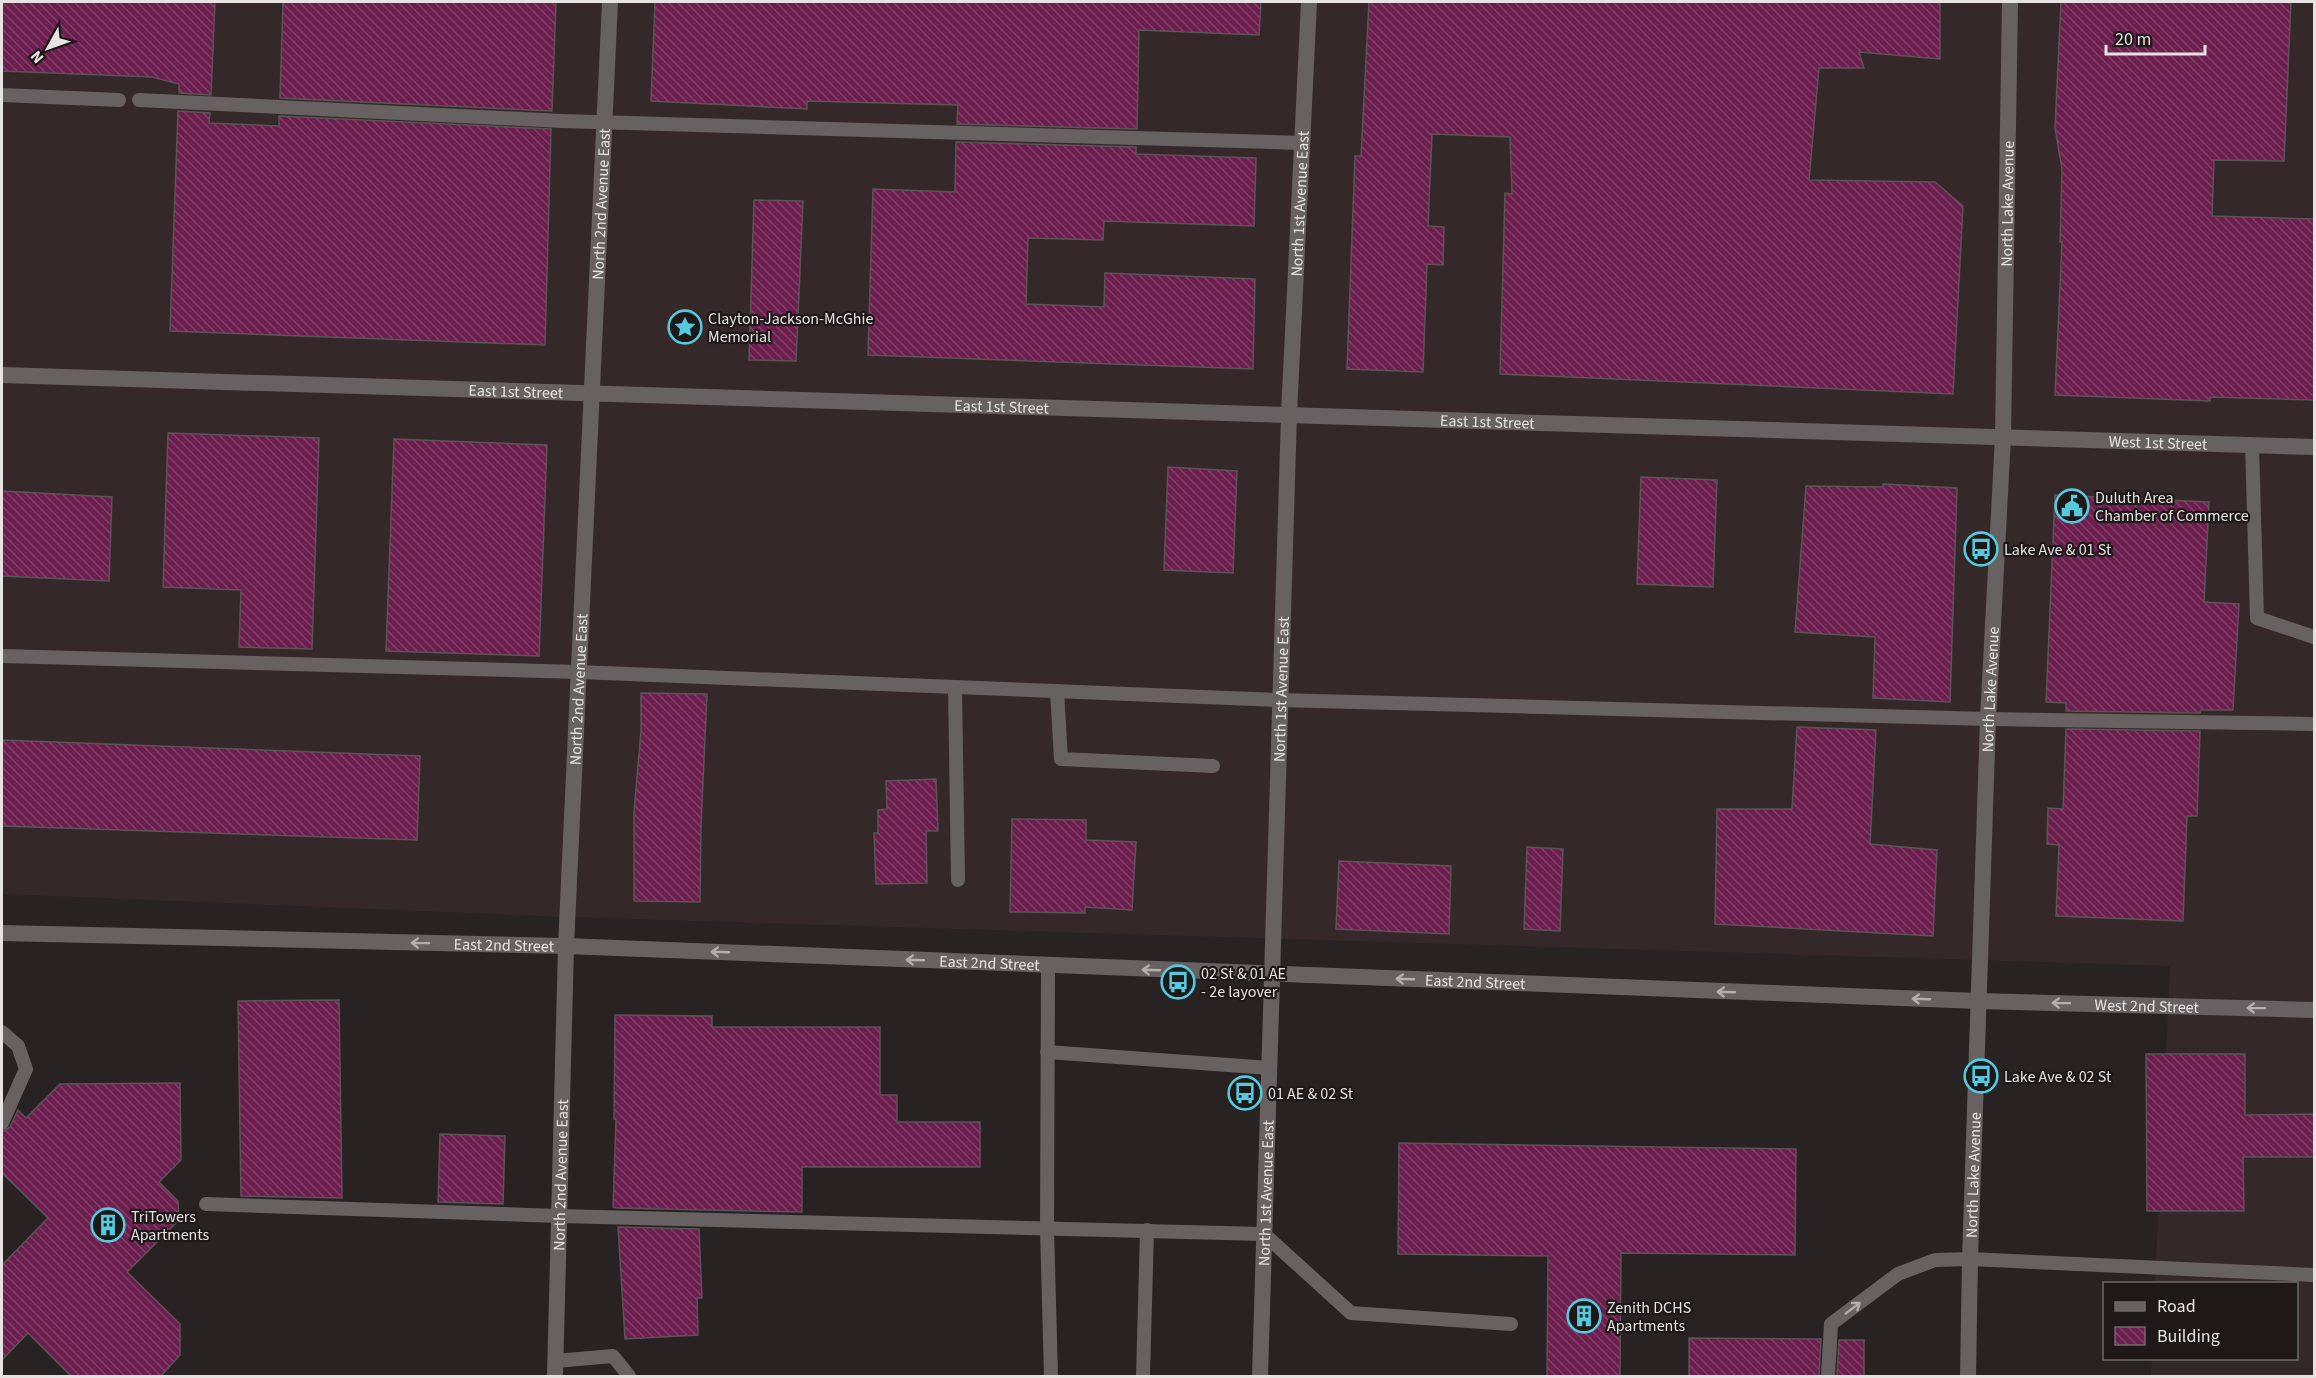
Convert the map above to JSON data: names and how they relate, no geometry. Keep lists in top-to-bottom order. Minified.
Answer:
{"streets":{"street":["North 2nd Avenue East","North 1st Avenue East","North Lake Avenue","East 1st Street","West 1st Street","East 2nd Street","West 2nd Street"]},"crossings":[["North 2nd Avenue East","East 1st Street"],["North 2nd Avenue East","East 2nd Street"],["North 1st Avenue East","East 1st Street"],["North 1st Avenue East","East 2nd Street"],["North Lake Avenue","East 1st Street"],["North Lake Avenue","West 1st Street"],["North Lake Avenue","East 2nd Street"],["North Lake Avenue","West 2nd Street"],["East 1st Street","West 1st Street"],["East 2nd Street","West 2nd Street"]],"one_way":["East 2nd Street","West 2nd Street"],"places":{"place":["Clayton-Jackson-McGhie Memorial"],"public building":["Duluth Area Chamber of Commerce"],"bus stop":["Lake Ave & 01 St","02 St & 01 AE - 2e layover","Lake Ave & 02 St","01 AE & 02 St"],"building":["TriTowers Apartments","Zenith DCHS Apartments"]},"legend":["Road","Building"],"scale_bar":"20 m","north":"bottom left"}
